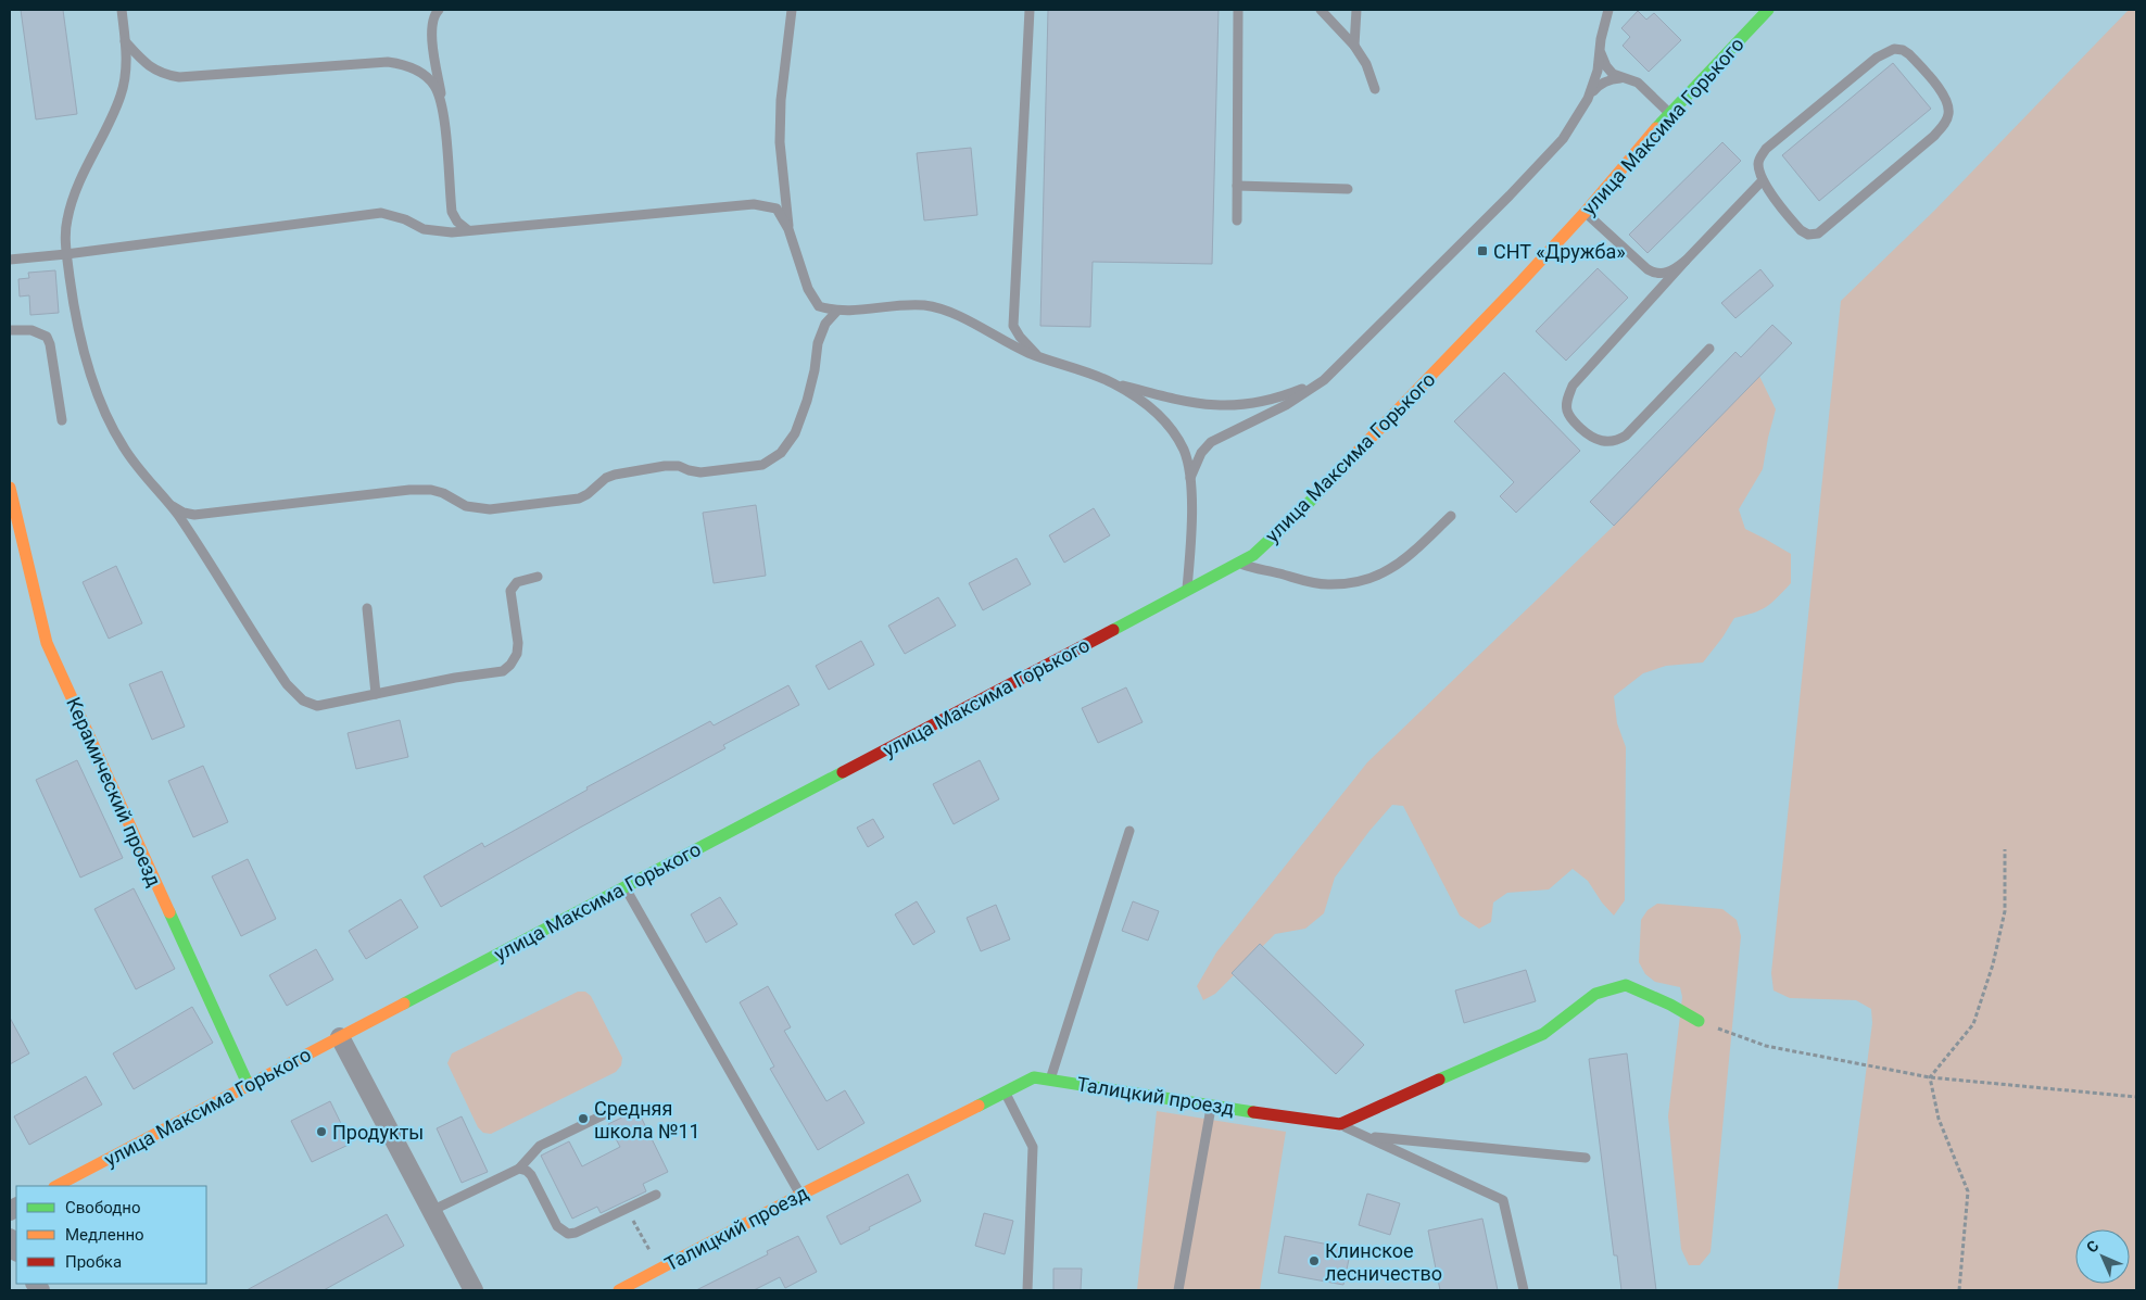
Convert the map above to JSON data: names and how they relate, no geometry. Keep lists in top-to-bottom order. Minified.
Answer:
{"streets":{"street":["улица Максима Горького","Керамический проезд","Талицкий проезд"]},"crossings":[["улица Максима Горького","Керамический проезд"]],"places":{"transit":["СНТ «Дружба»"],"other":["Средняя школа №11","Продукты","Клинское лесничество"]},"legend":["Свободно","Медленно","Пробка"],"north":"top left"}
